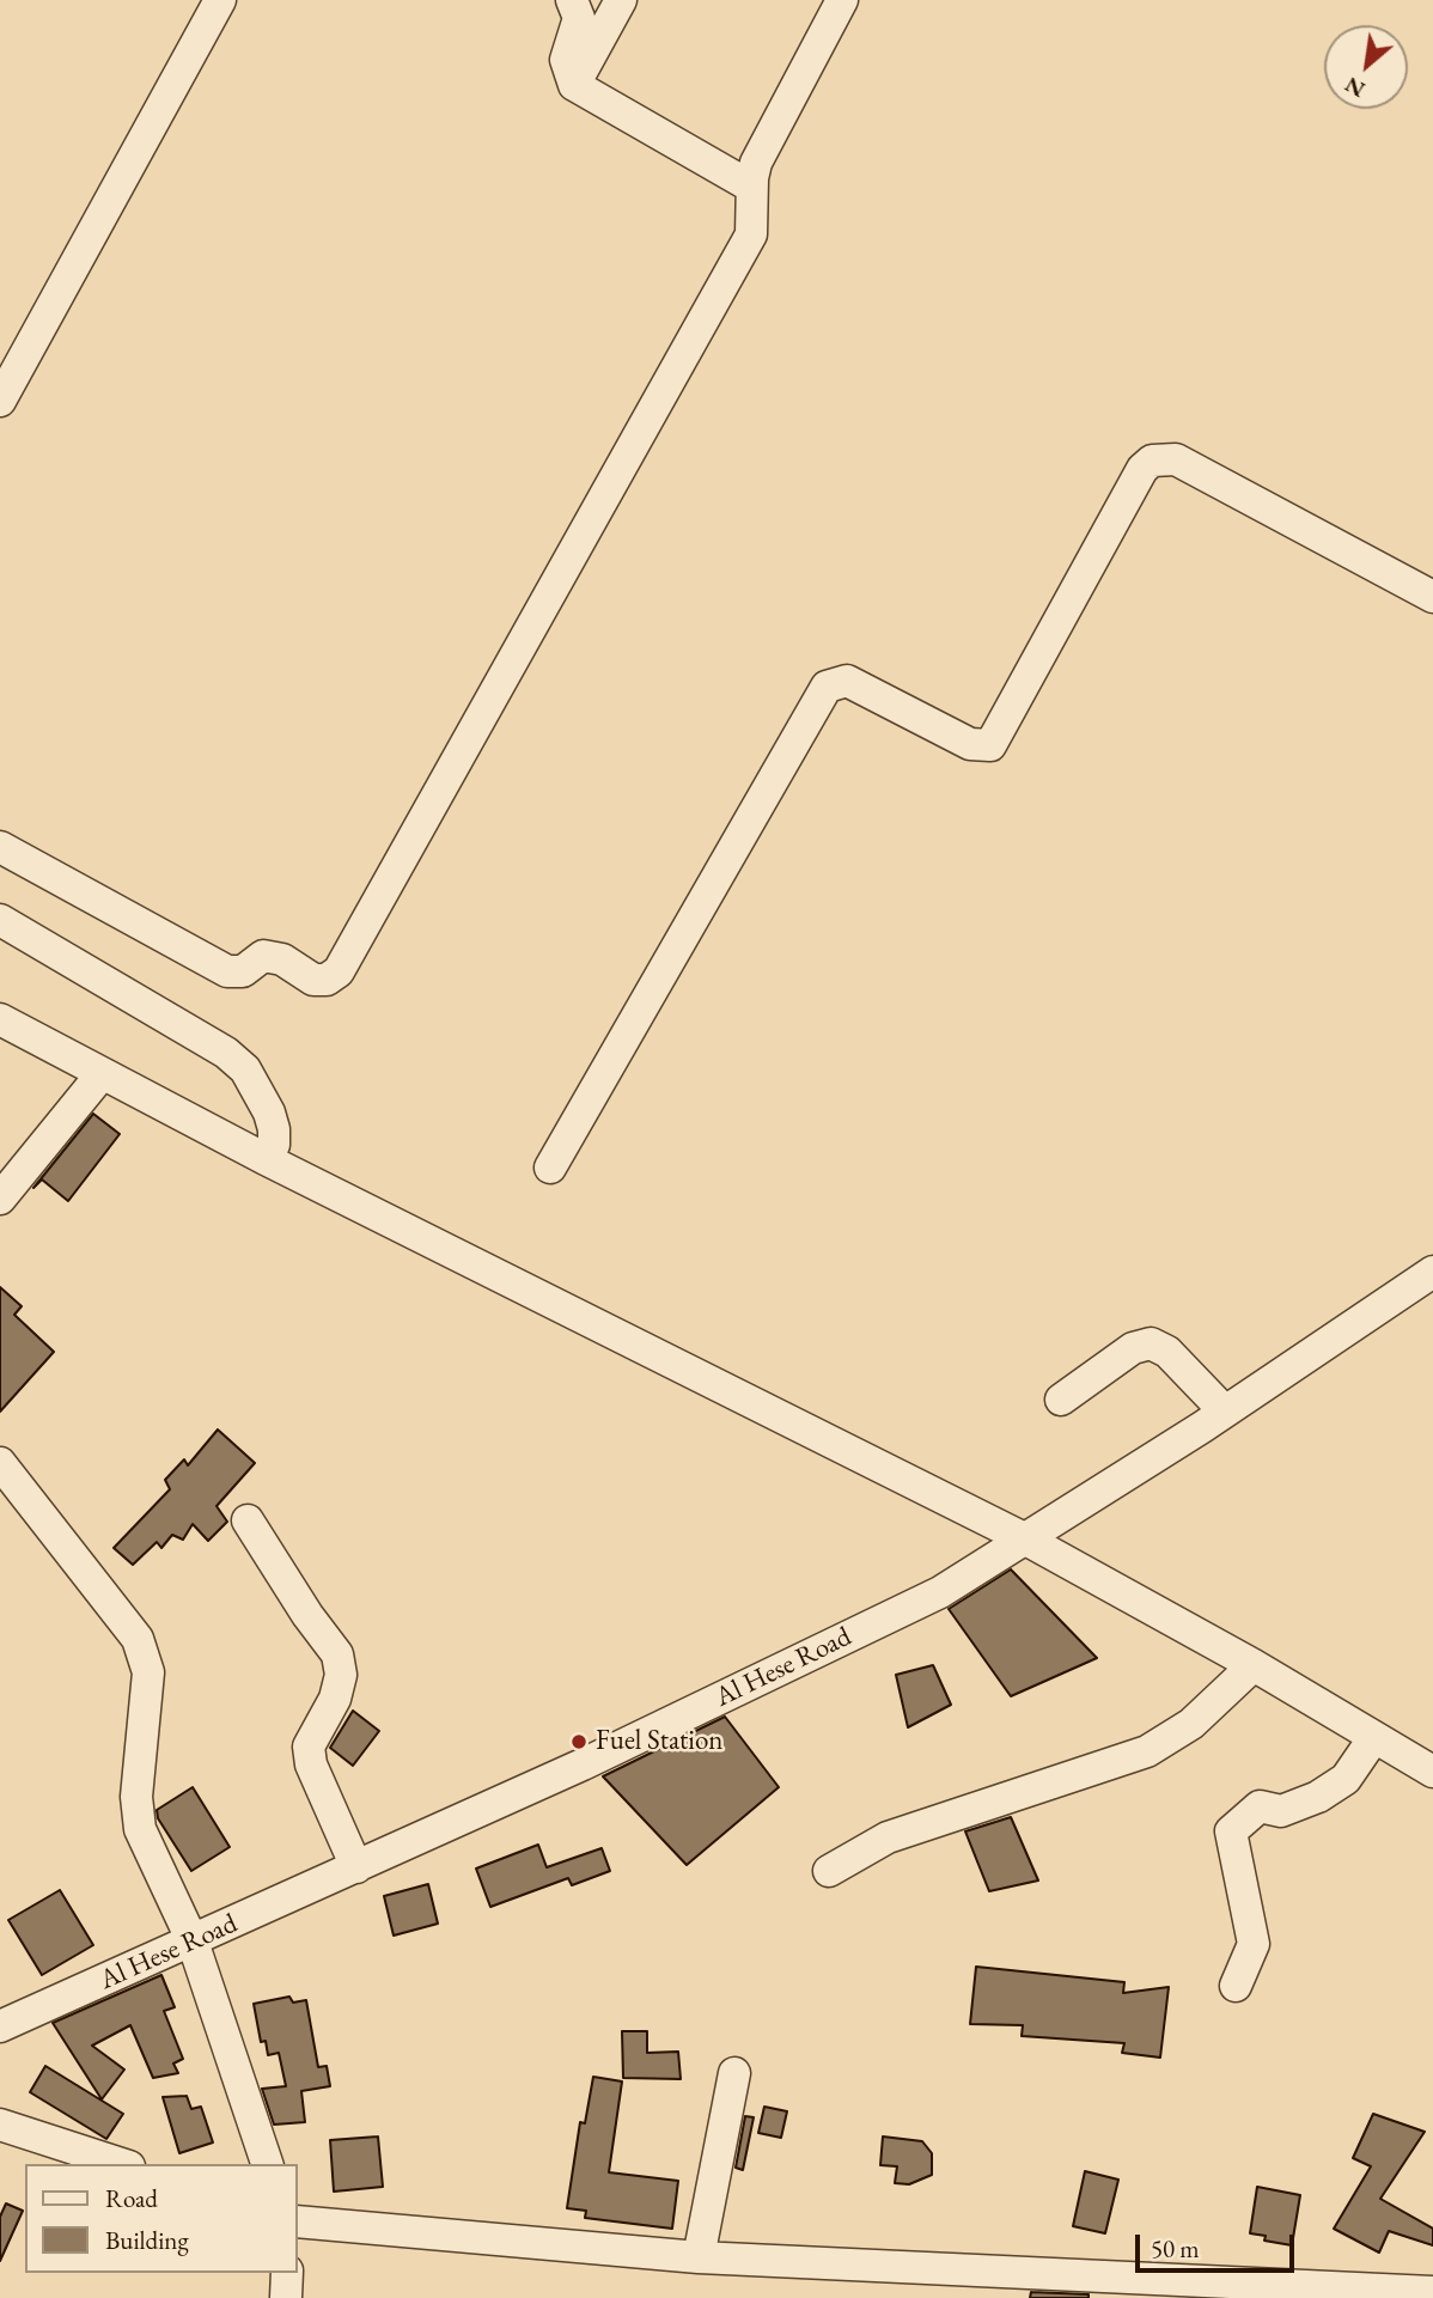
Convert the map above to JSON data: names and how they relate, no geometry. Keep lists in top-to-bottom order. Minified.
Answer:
{"streets":{"street":["Al Hese Road"]},"places":["Fuel Station"],"legend":["Road","Building"],"scale_bar":"50 m","north":"bottom left"}
